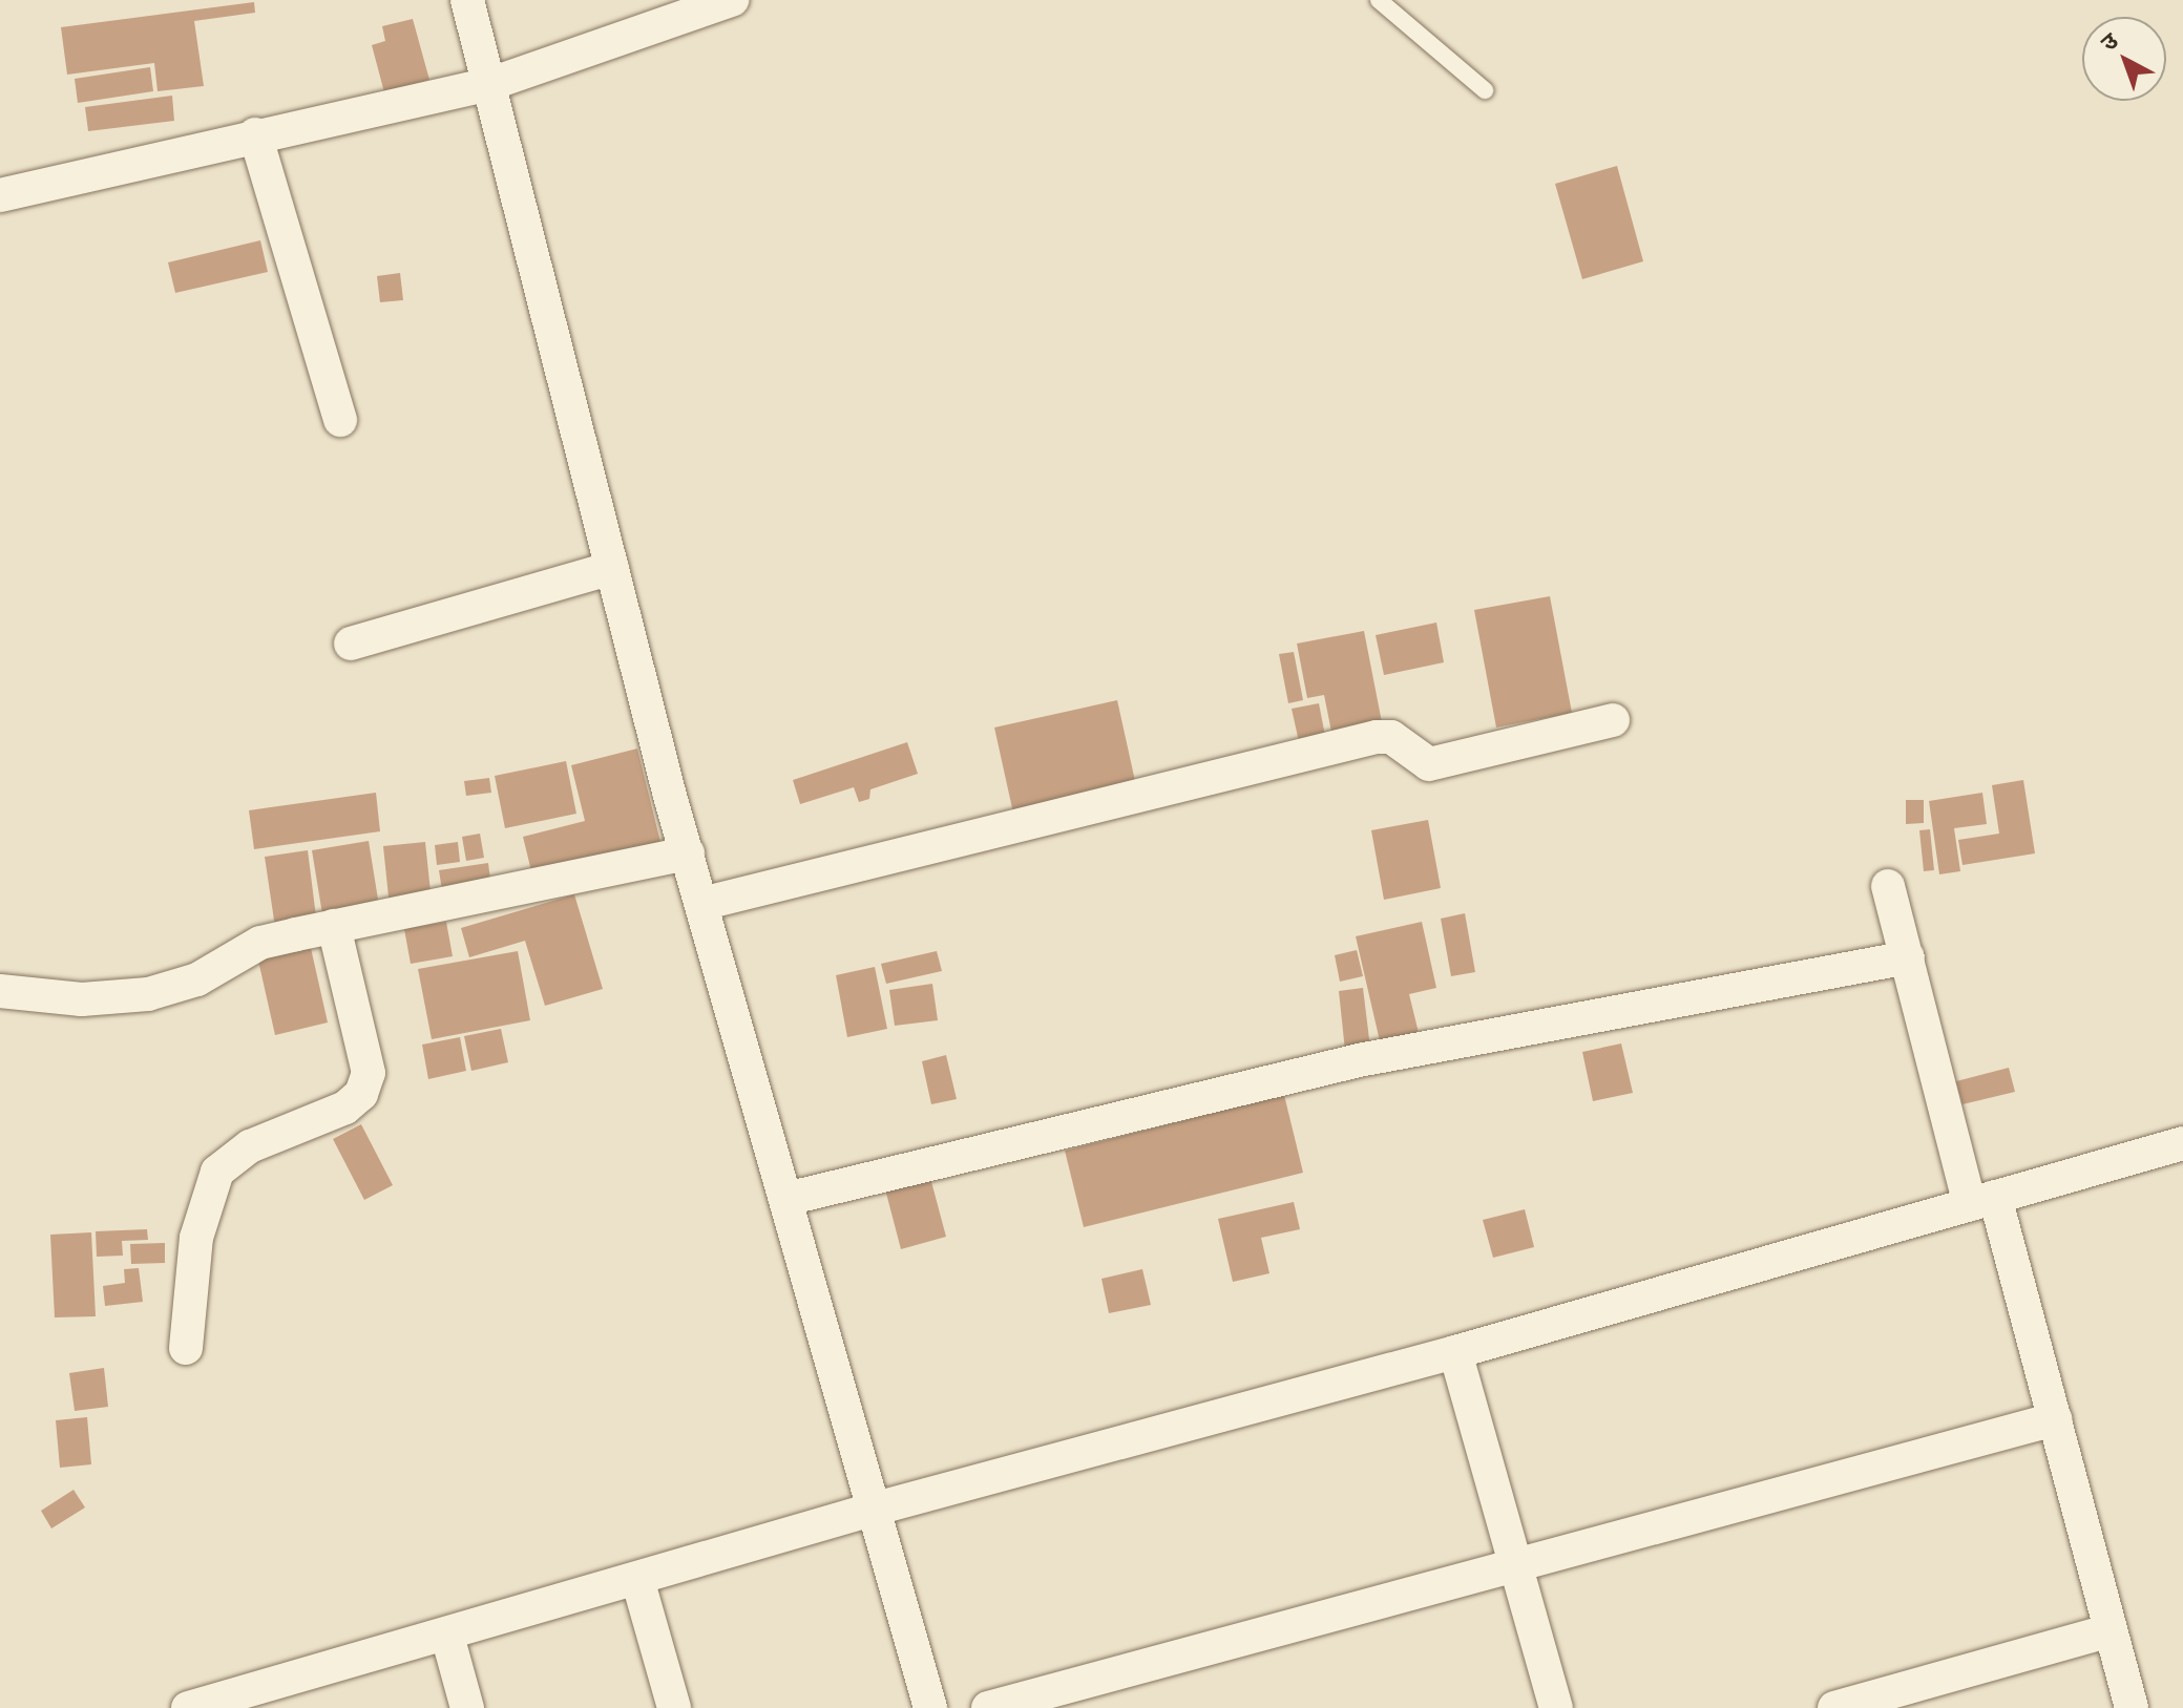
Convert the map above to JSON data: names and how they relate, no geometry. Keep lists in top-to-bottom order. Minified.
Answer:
{"north":"top left"}
